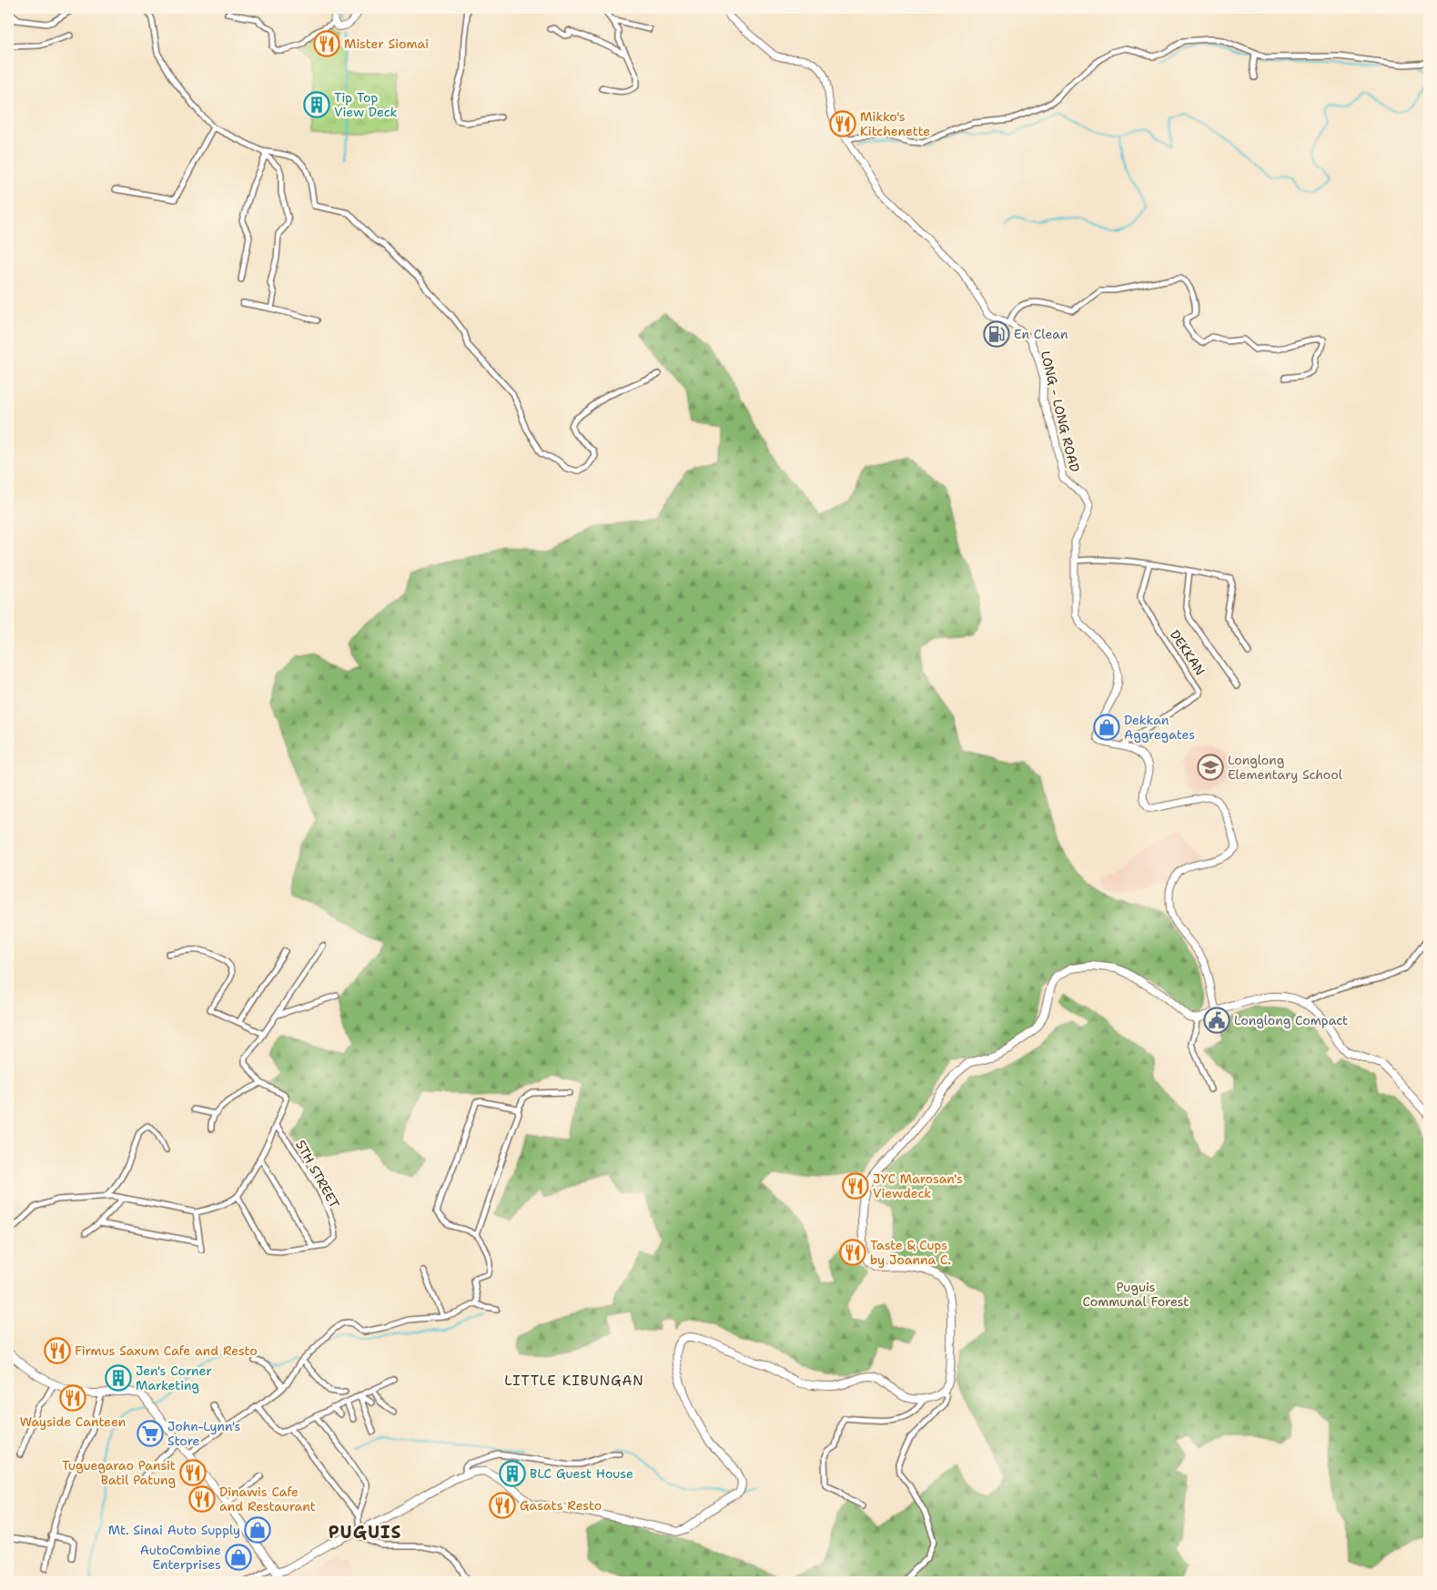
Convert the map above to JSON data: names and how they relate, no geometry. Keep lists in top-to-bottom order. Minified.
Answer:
{"streets":{"main road":["LONG - LONG ROAD"],"street":["DEKKAN","5TH STREET"]},"crossings":[["LONG - LONG ROAD","DEKKAN"]],"districts":["LITTLE KIBUNGAN","PUGUIS"],"parks":["Puguis Communal Forest"],"places":{"restaurant":["Mister Siomai","Mikko's Kitchenette","JYC Marosan's Viewdeck","Taste & Cups by Joanna C.","Firmus Saxum Cafe and Resto","Wayside Canteen","Tuguegarao Pansit Batil Patung","Dinawis Cafe and Restaurant","Gasats Resto"],"building":["Tip Top View Deck","Jen's Corner Marketing","BLC Guest House"],"fuel station":["En Clean"],"shop":["Dekkan Aggregates","Mt. Sinai Auto Supply","AutoCombine Enterprises"],"school or university":["Longlong Elementary School"],"public building":["Longlong Compact"],"supermarket":["John-Lynn's Store"]}}
